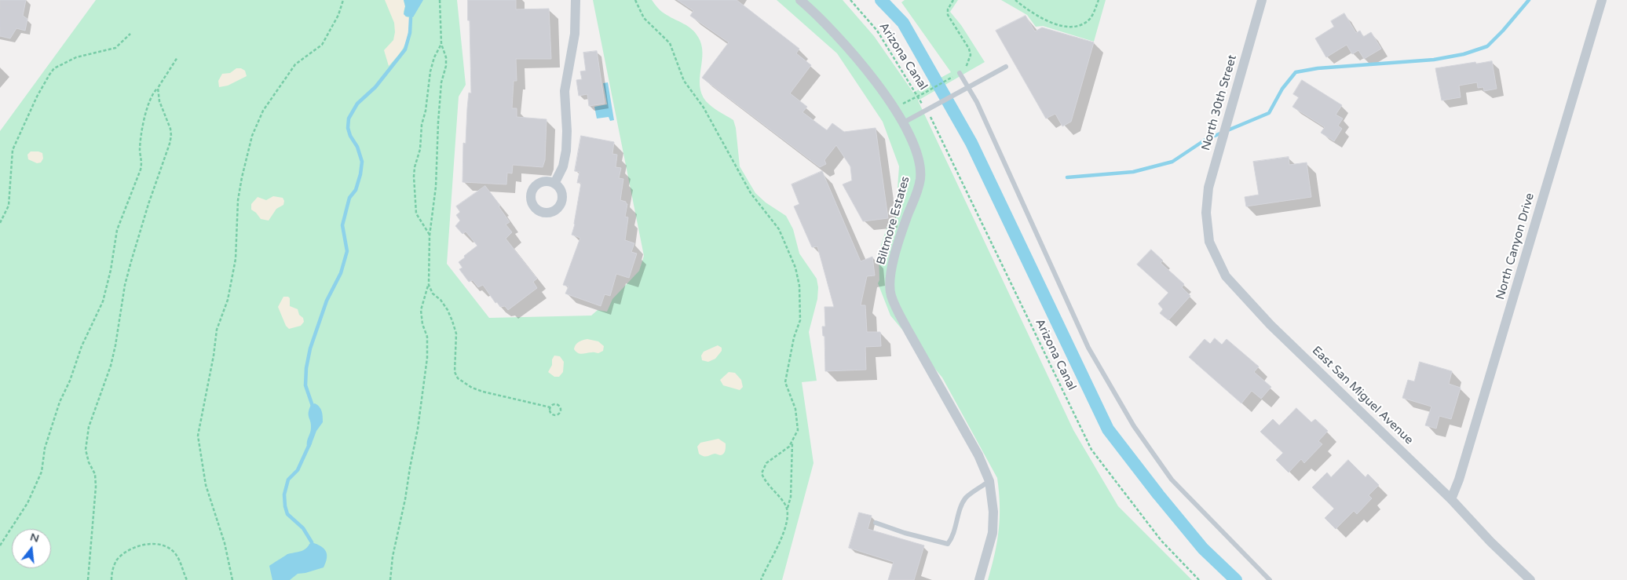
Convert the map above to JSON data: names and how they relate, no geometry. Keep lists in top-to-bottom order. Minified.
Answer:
{"streets":{"street":["North 30th Street","Biltmore Estates","North Canyon Drive","East San Miguel Avenue"],"path":["Arizona Canal"]},"crossings":[["North 30th Street","East San Miguel Avenue"],["North Canyon Drive","East San Miguel Avenue"]],"north":"top"}
